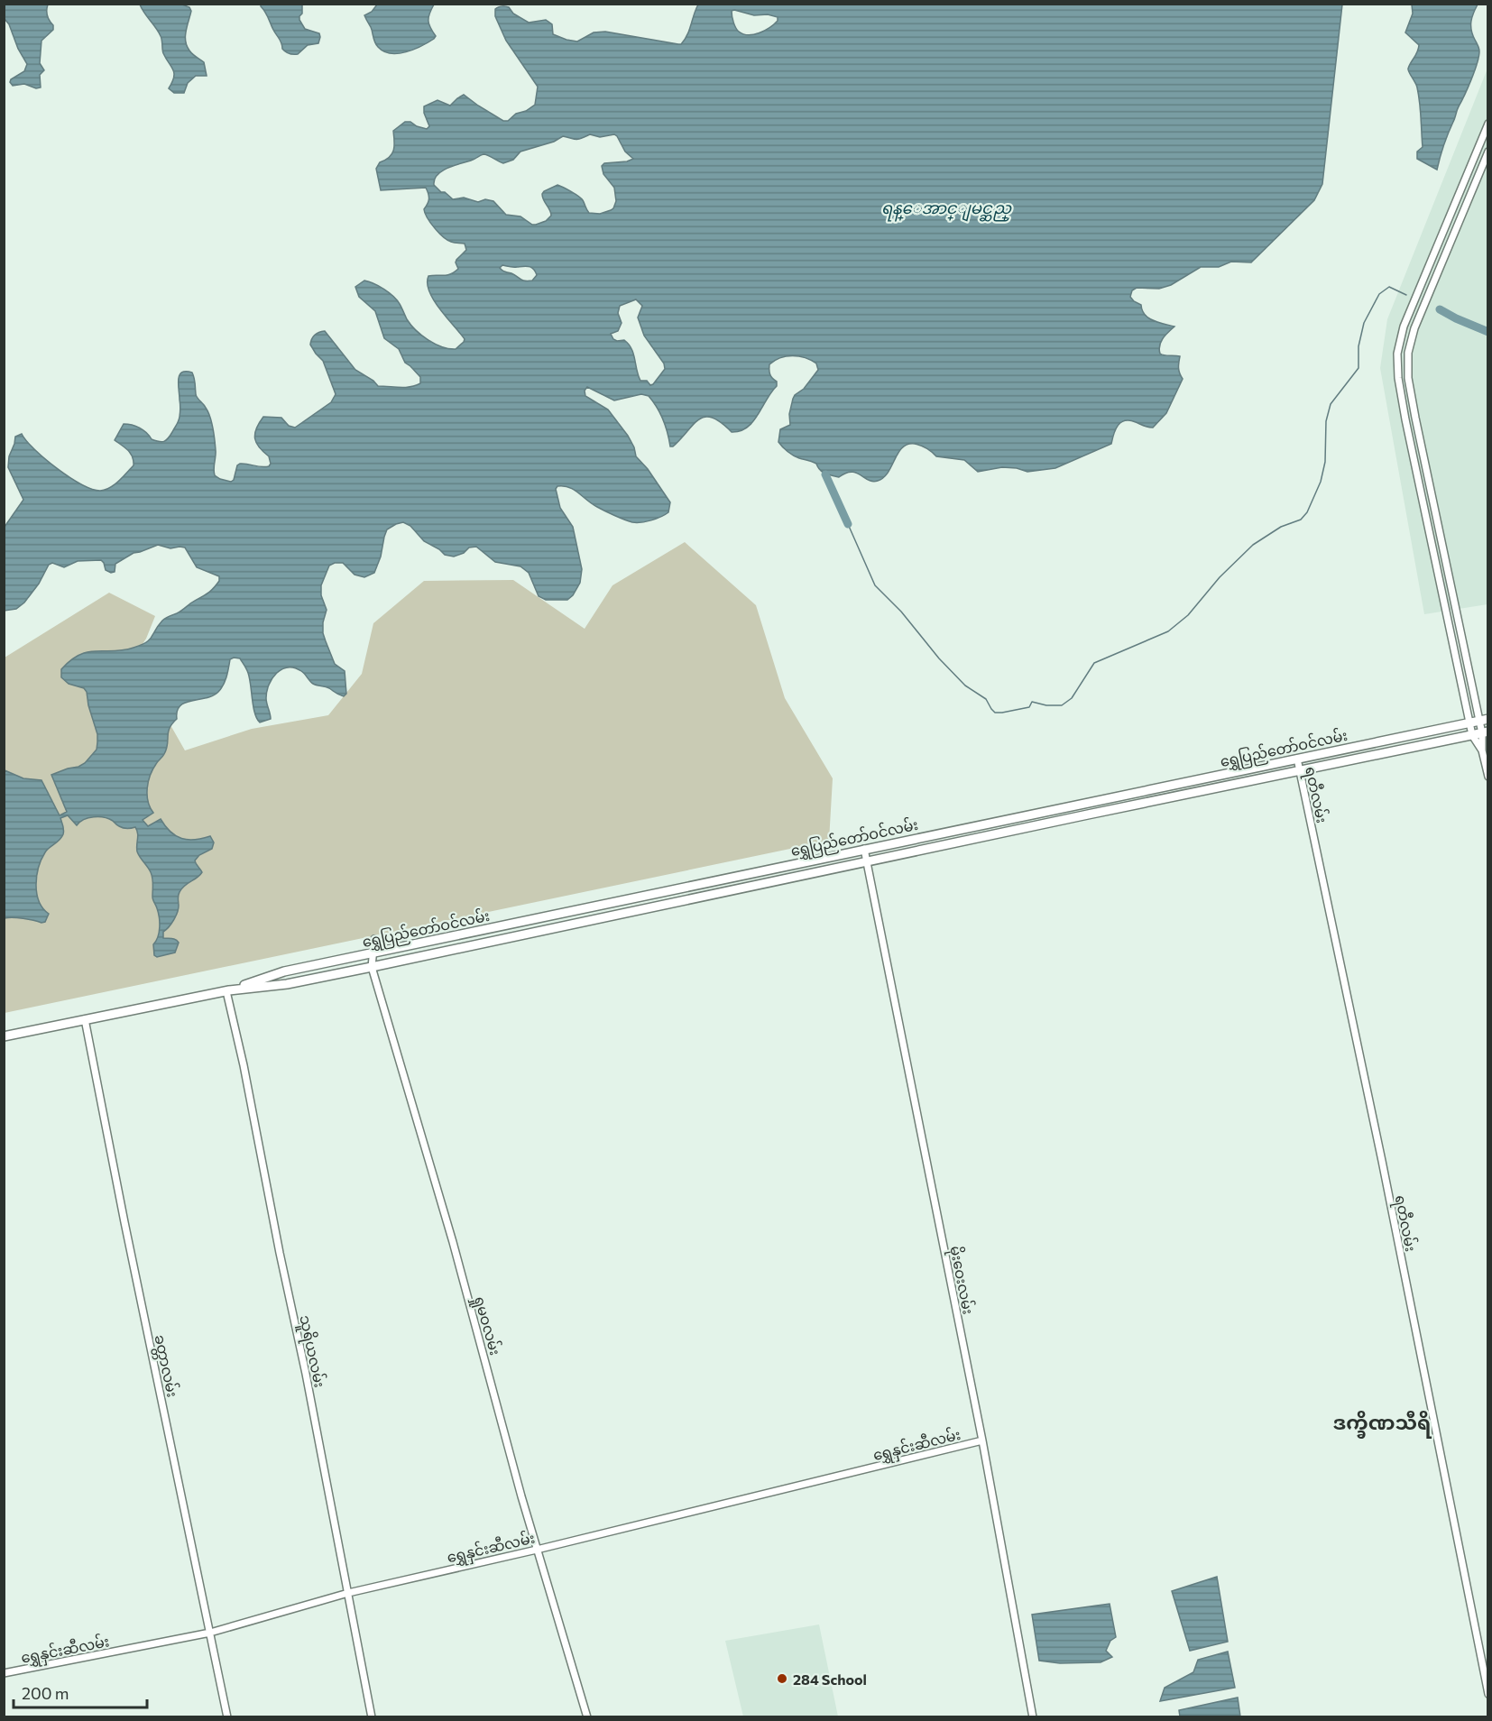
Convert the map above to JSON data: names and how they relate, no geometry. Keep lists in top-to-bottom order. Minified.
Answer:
{"streets":{"main road":["ရွှေပြည်တော်ဝင်လမ်း"],"street":["ရတီလမ်း","မိုးဝေးလမ်း","ရှုမဝလမ်း","သူရိယလမ်း","ခတ္တာလမ်း","ရွှေနှင်းဆီလမ်း"]},"crossings":[["ရွှေပြည်တော်ဝင်လမ်း","ရတီလမ်း"],["ရွှေပြည်တော်ဝင်လမ်း","မိုးဝေးလမ်း"],["ရွှေပြည်တော်ဝင်လမ်း","ရှုမဝလမ်း"],["ရွှေပြည်တော်ဝင်လမ်း","သူရိယလမ်း"],["ရွှေပြည်တော်ဝင်လမ်း","ခတ္တာလမ်း"],["မိုးဝေးလမ်း","ရွှေနှင်းဆီလမ်း"],["ရှုမဝလမ်း","ရွှေနှင်းဆီလမ်း"],["သူရိယလမ်း","ရွှေနှင်းဆီလမ်း"],["ခတ္တာလမ်း","ရွှေနှင်းဆီလမ်း"]],"districts":["ဒက္ခိဏသီရိ"],"water":["ရန္ေအာင္ျမင္ဆည္"],"places":["284 School"],"scale_bar":"200 m"}
